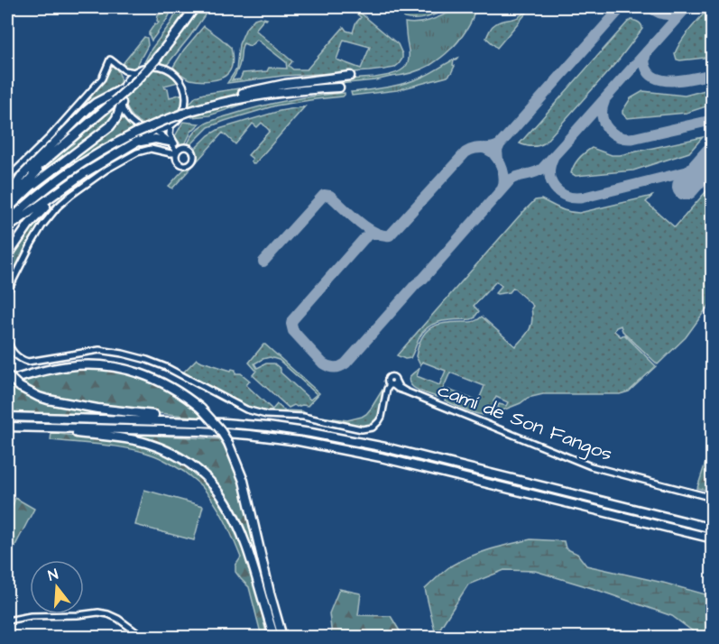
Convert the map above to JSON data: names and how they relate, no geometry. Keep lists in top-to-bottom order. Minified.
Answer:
{"streets":{"street":["camí de Son Fangos"]},"north":"top"}
